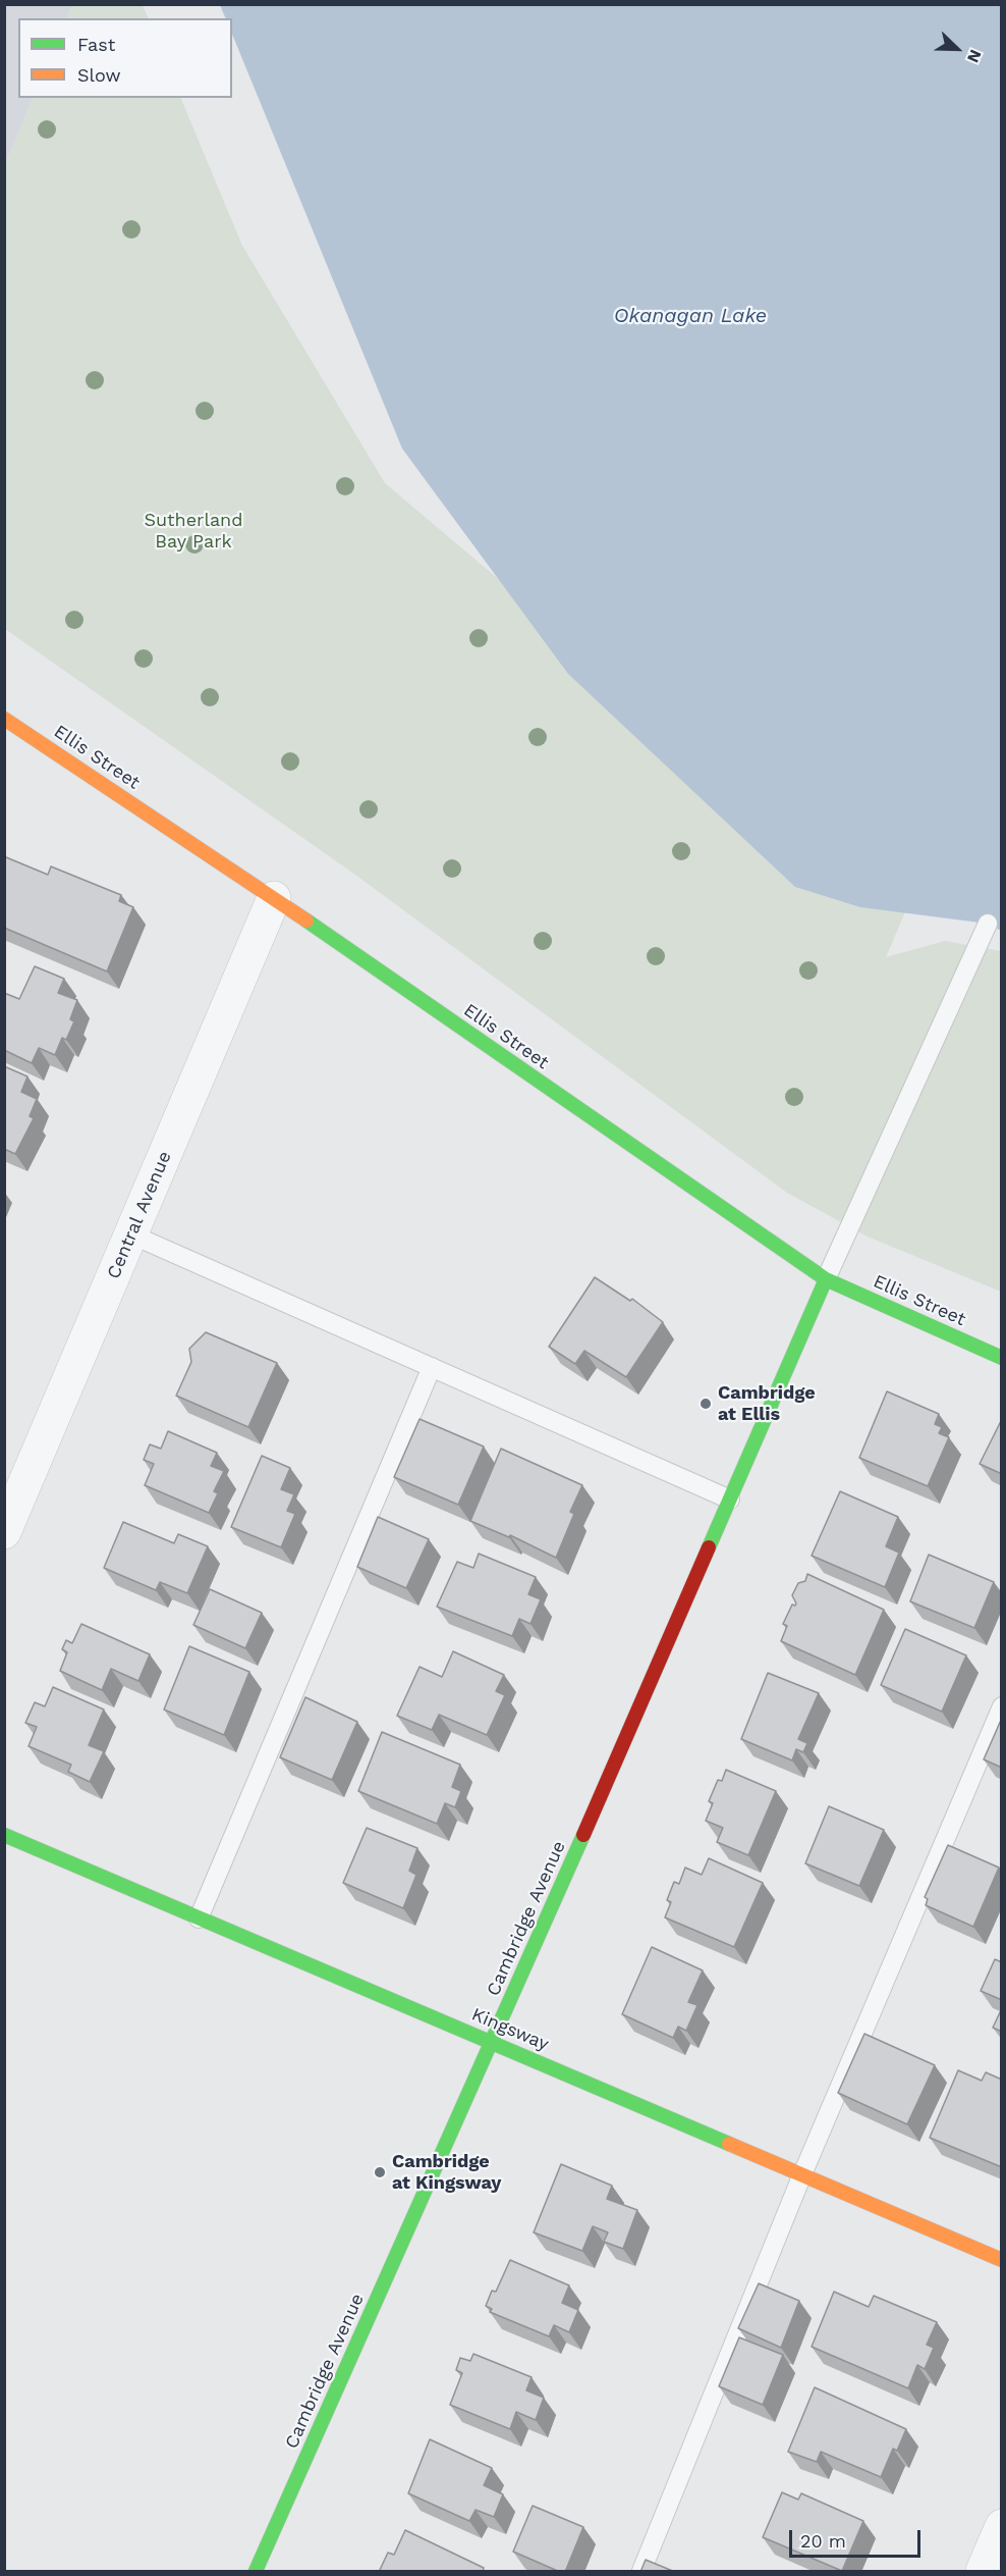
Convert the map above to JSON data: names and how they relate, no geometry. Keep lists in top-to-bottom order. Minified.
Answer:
{"streets":{"street":["Ellis Street","Central Avenue","Cambridge Avenue","Kingsway"]},"crossings":[["Ellis Street","Central Avenue"],["Ellis Street","Cambridge Avenue"],["Cambridge Avenue","Kingsway"]],"water":["Okanagan Lake"],"parks":["Sutherland Bay Park"],"places":["Cambridge at Ellis","Cambridge at Kingsway"],"legend":["Fast","Slow"],"scale_bar":"20 m","north":"bottom right"}
